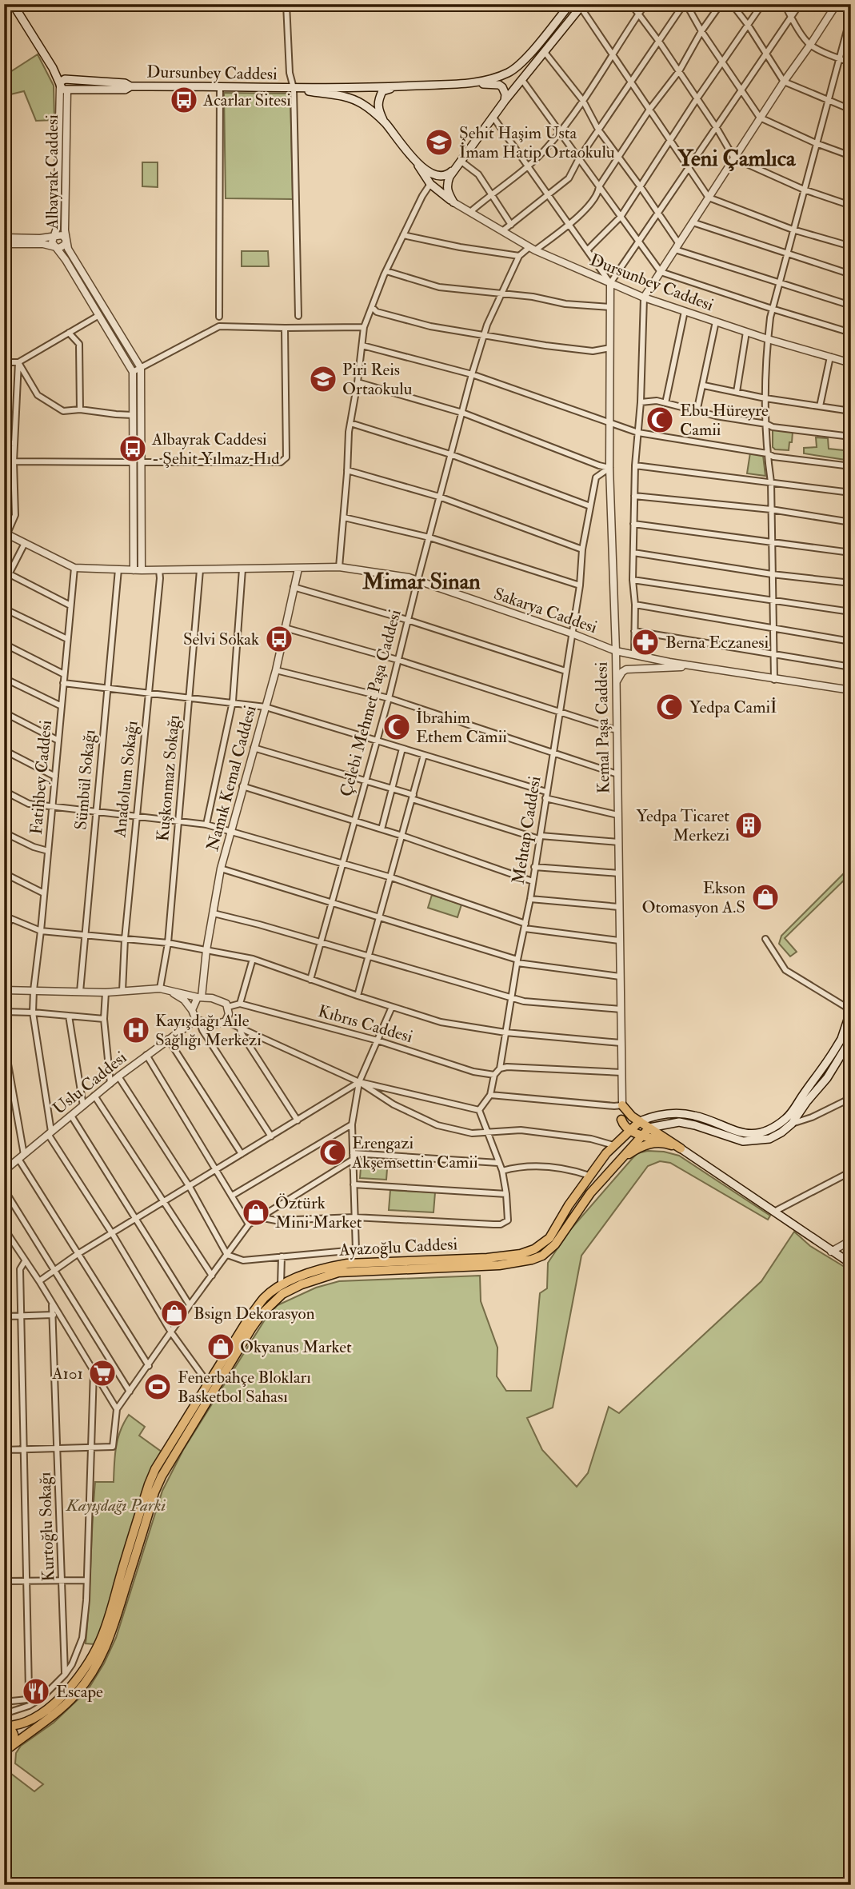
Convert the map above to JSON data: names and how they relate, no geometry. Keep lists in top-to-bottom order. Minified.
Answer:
{"streets":{"main road":["Dursunbey Caddesi","Ayazoğlu Caddesi"],"street":["Albayrak Caddesi","Sakarya Caddesi","Çelebi Mehmet Paşa Caddesi","Kemal Paşa Caddesi","Fatihbey Caddesi","Kuşkonmaz Sokağı","Namık Kemal Caddesi","Anadolum Sokağı","Sümbül Sokağı","Mehtap Caddesi","Kıbrıs Caddesi","Uslu Caddesi","Kurtoğlu Sokağı"]},"crossings":[["Dursunbey Caddesi","Albayrak Caddesi"],["Dursunbey Caddesi","Çelebi Mehmet Paşa Caddesi"],["Dursunbey Caddesi","Kemal Paşa Caddesi"],["Sakarya Caddesi","Çelebi Mehmet Paşa Caddesi"],["Sakarya Caddesi","Kemal Paşa Caddesi"],["Sakarya Caddesi","Fatihbey Caddesi"],["Sakarya Caddesi","Kuşkonmaz Sokağı"],["Sakarya Caddesi","Namık Kemal Caddesi"],["Sakarya Caddesi","Anadolum Sokağı"],["Sakarya Caddesi","Sümbül Sokağı"],["Sakarya Caddesi","Mehtap Caddesi"],["Kemal Paşa Caddesi","Mehtap Caddesi"],["Fatihbey Caddesi","Uslu Caddesi"],["Namık Kemal Caddesi","Kıbrıs Caddesi"],["Namık Kemal Caddesi","Uslu Caddesi"],["Kıbrıs Caddesi","Uslu Caddesi"]],"districts":["Yeni Çamlıca","Mimar Sinan"],"parks":["Kayışdağı Parki"],"places":{"bus stop":["Acarlar Sitesi","Albayrak Caddesi - Şehit Yılmaz Hıd","Selvi Sokak"],"school or university":["Şehit Haşim Usta İmam Hatip Ortaokulu","Piri Reis Ortaokulu"],"mosque":["Ebu Hüreyre Camii","Yedpa Camiİ","İbrahim Ethem Camii","Erengazi Akşemsettin Camii"],"pharmacy":["Berna Eczanesi"],"building":["Yedpa Ticaret Merkezi"],"shop":["Ekson Otomasyon A.S","Öztürk Mini Market","Bsign Dekorasyon","Okyanus Market"],"hospital":["Kayışdağı Aile Sağlığı Merkezi"],"supermarket":["A101"],"sports":["Fenerbahçe Blokları Basketbol Sahası"],"restaurant":["Escape"]}}
